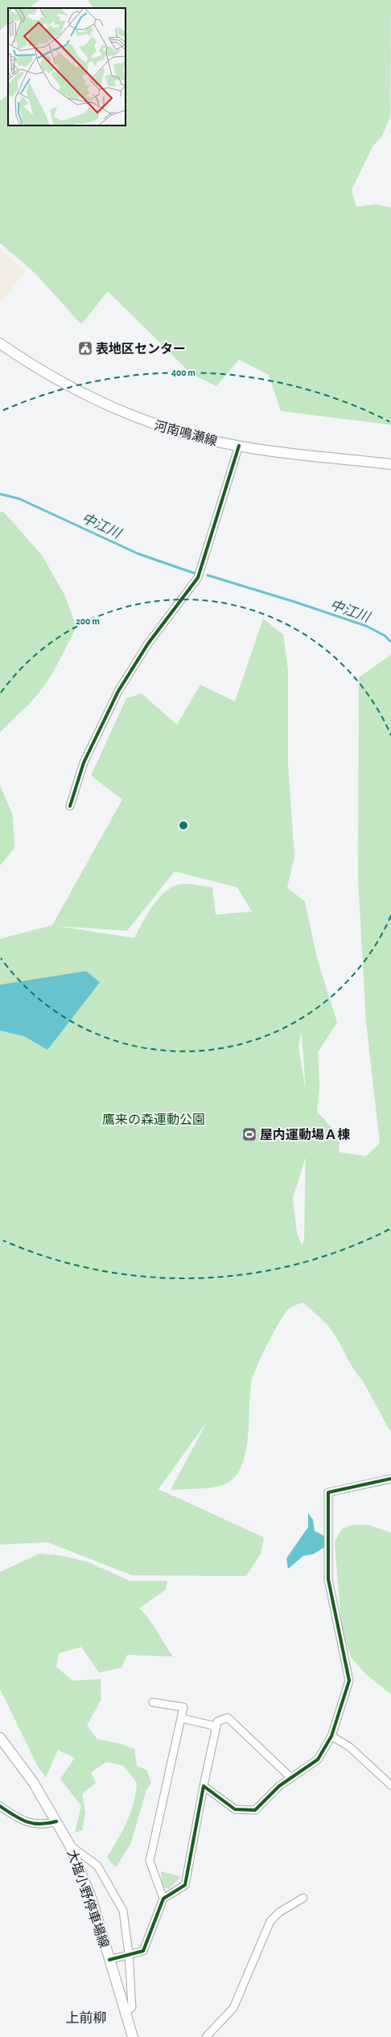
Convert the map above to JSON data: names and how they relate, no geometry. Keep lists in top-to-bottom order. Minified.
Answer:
{"streets":{"main road":["河南鳴瀬線","大塩小野停車場線"]},"districts":["上前柳"],"water":["中江川"],"parks":["鷹来の森運動公園"],"places":{"public building":["表地区センター"],"sports":["屋内運動場Ａ棟"]},"rings":["400 m","200 m"]}
